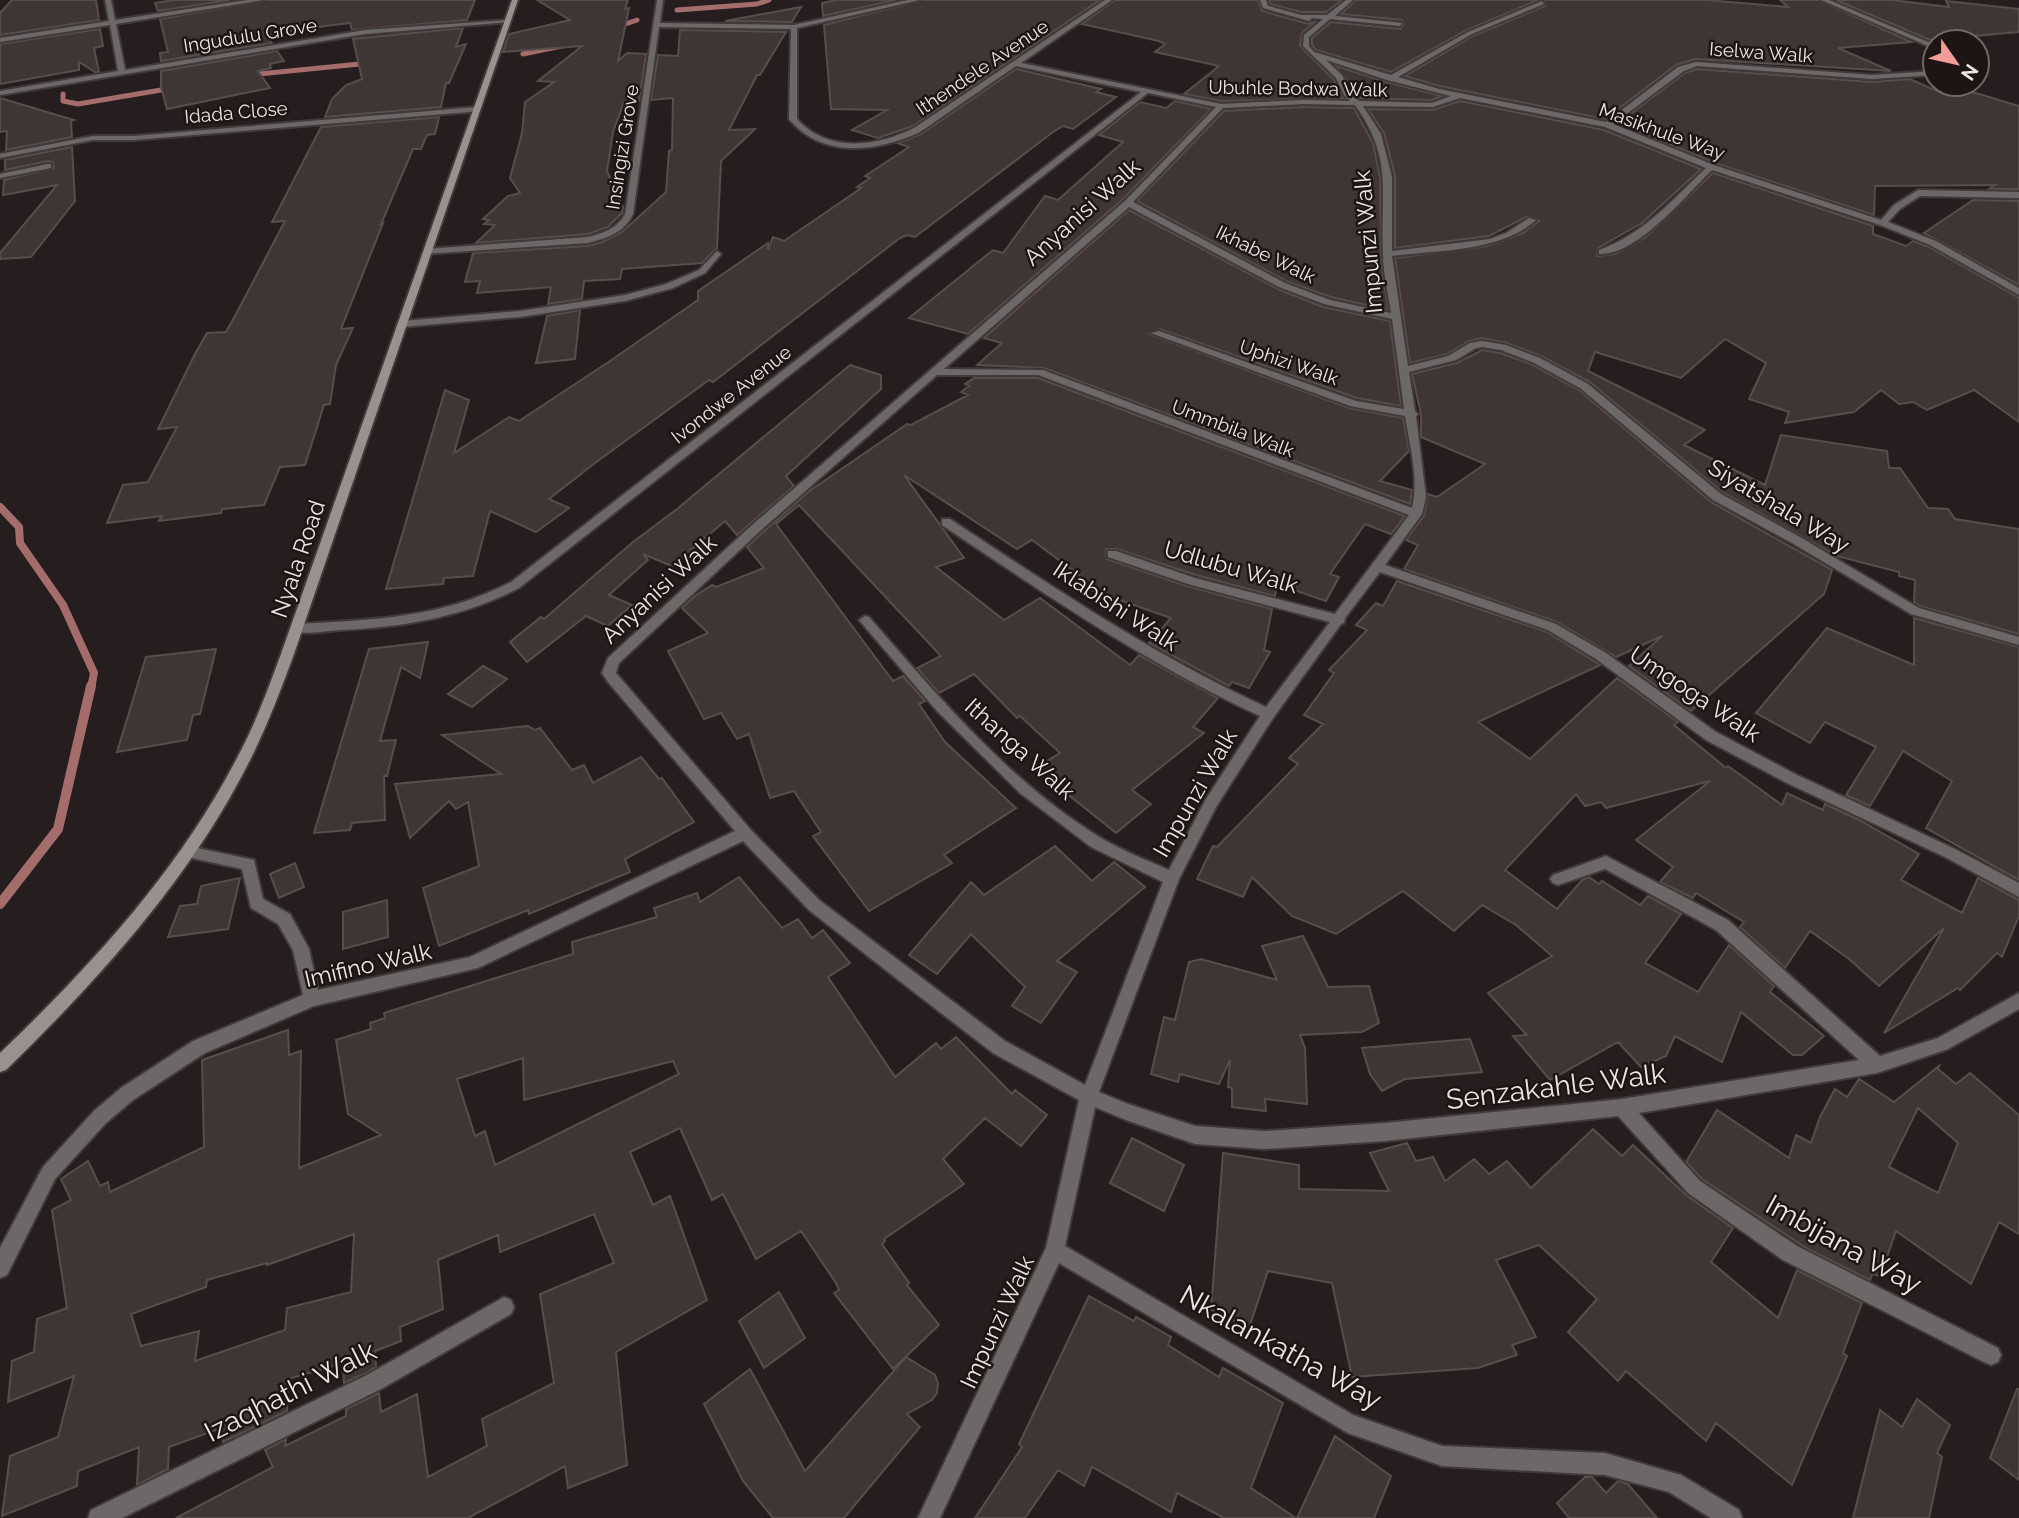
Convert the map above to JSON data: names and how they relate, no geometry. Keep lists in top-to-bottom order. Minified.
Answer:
{"streets":{"street":["Ingudulu Grove","Iselwa Walk","Ithendele Avenue","Ubuhle Bodwa Walk","Idada Close","Masikhule Way","Insingizi Grove","Anyanisi Walk","Impunzi Walk","Ikhabe Walk","Uphizi Walk","Ivondwe Avenue","Ummbila Walk","Siyatshala Way","Nyala Road","Udlubu Walk","Iklabishi Walk","Umgoga Walk","Ithanga Walk","Imifino Walk","Senzakahle Walk","Imbijana Way","Nkalankatha Way","Izaqhathi Walk"]},"crossings":[["Ingudulu Grove","Nyala Road"],["Iselwa Walk","Masikhule Way"],["Ithendele Avenue","Ubuhle Bodwa Walk"],["Ubuhle Bodwa Walk","Masikhule Way"],["Ubuhle Bodwa Walk","Anyanisi Walk"],["Ubuhle Bodwa Walk","Impunzi Walk"],["Ubuhle Bodwa Walk","Ivondwe Avenue"],["Idada Close","Nyala Road"],["Masikhule Way","Impunzi Walk"],["Insingizi Grove","Nyala Road"],["Anyanisi Walk","Impunzi Walk"],["Anyanisi Walk","Ikhabe Walk"],["Anyanisi Walk","Ummbila Walk"],["Anyanisi Walk","Imifino Walk"],["Anyanisi Walk","Senzakahle Walk"],["Impunzi Walk","Ikhabe Walk"],["Impunzi Walk","Uphizi Walk"],["Impunzi Walk","Ummbila Walk"],["Impunzi Walk","Siyatshala Way"],["Impunzi Walk","Udlubu Walk"],["Impunzi Walk","Iklabishi Walk"],["Impunzi Walk","Umgoga Walk"],["Impunzi Walk","Ithanga Walk"],["Impunzi Walk","Senzakahle Walk"],["Impunzi Walk","Nkalankatha Way"],["Ivondwe Avenue","Nyala Road"],["Senzakahle Walk","Imbijana Way"]],"north":"bottom right"}
